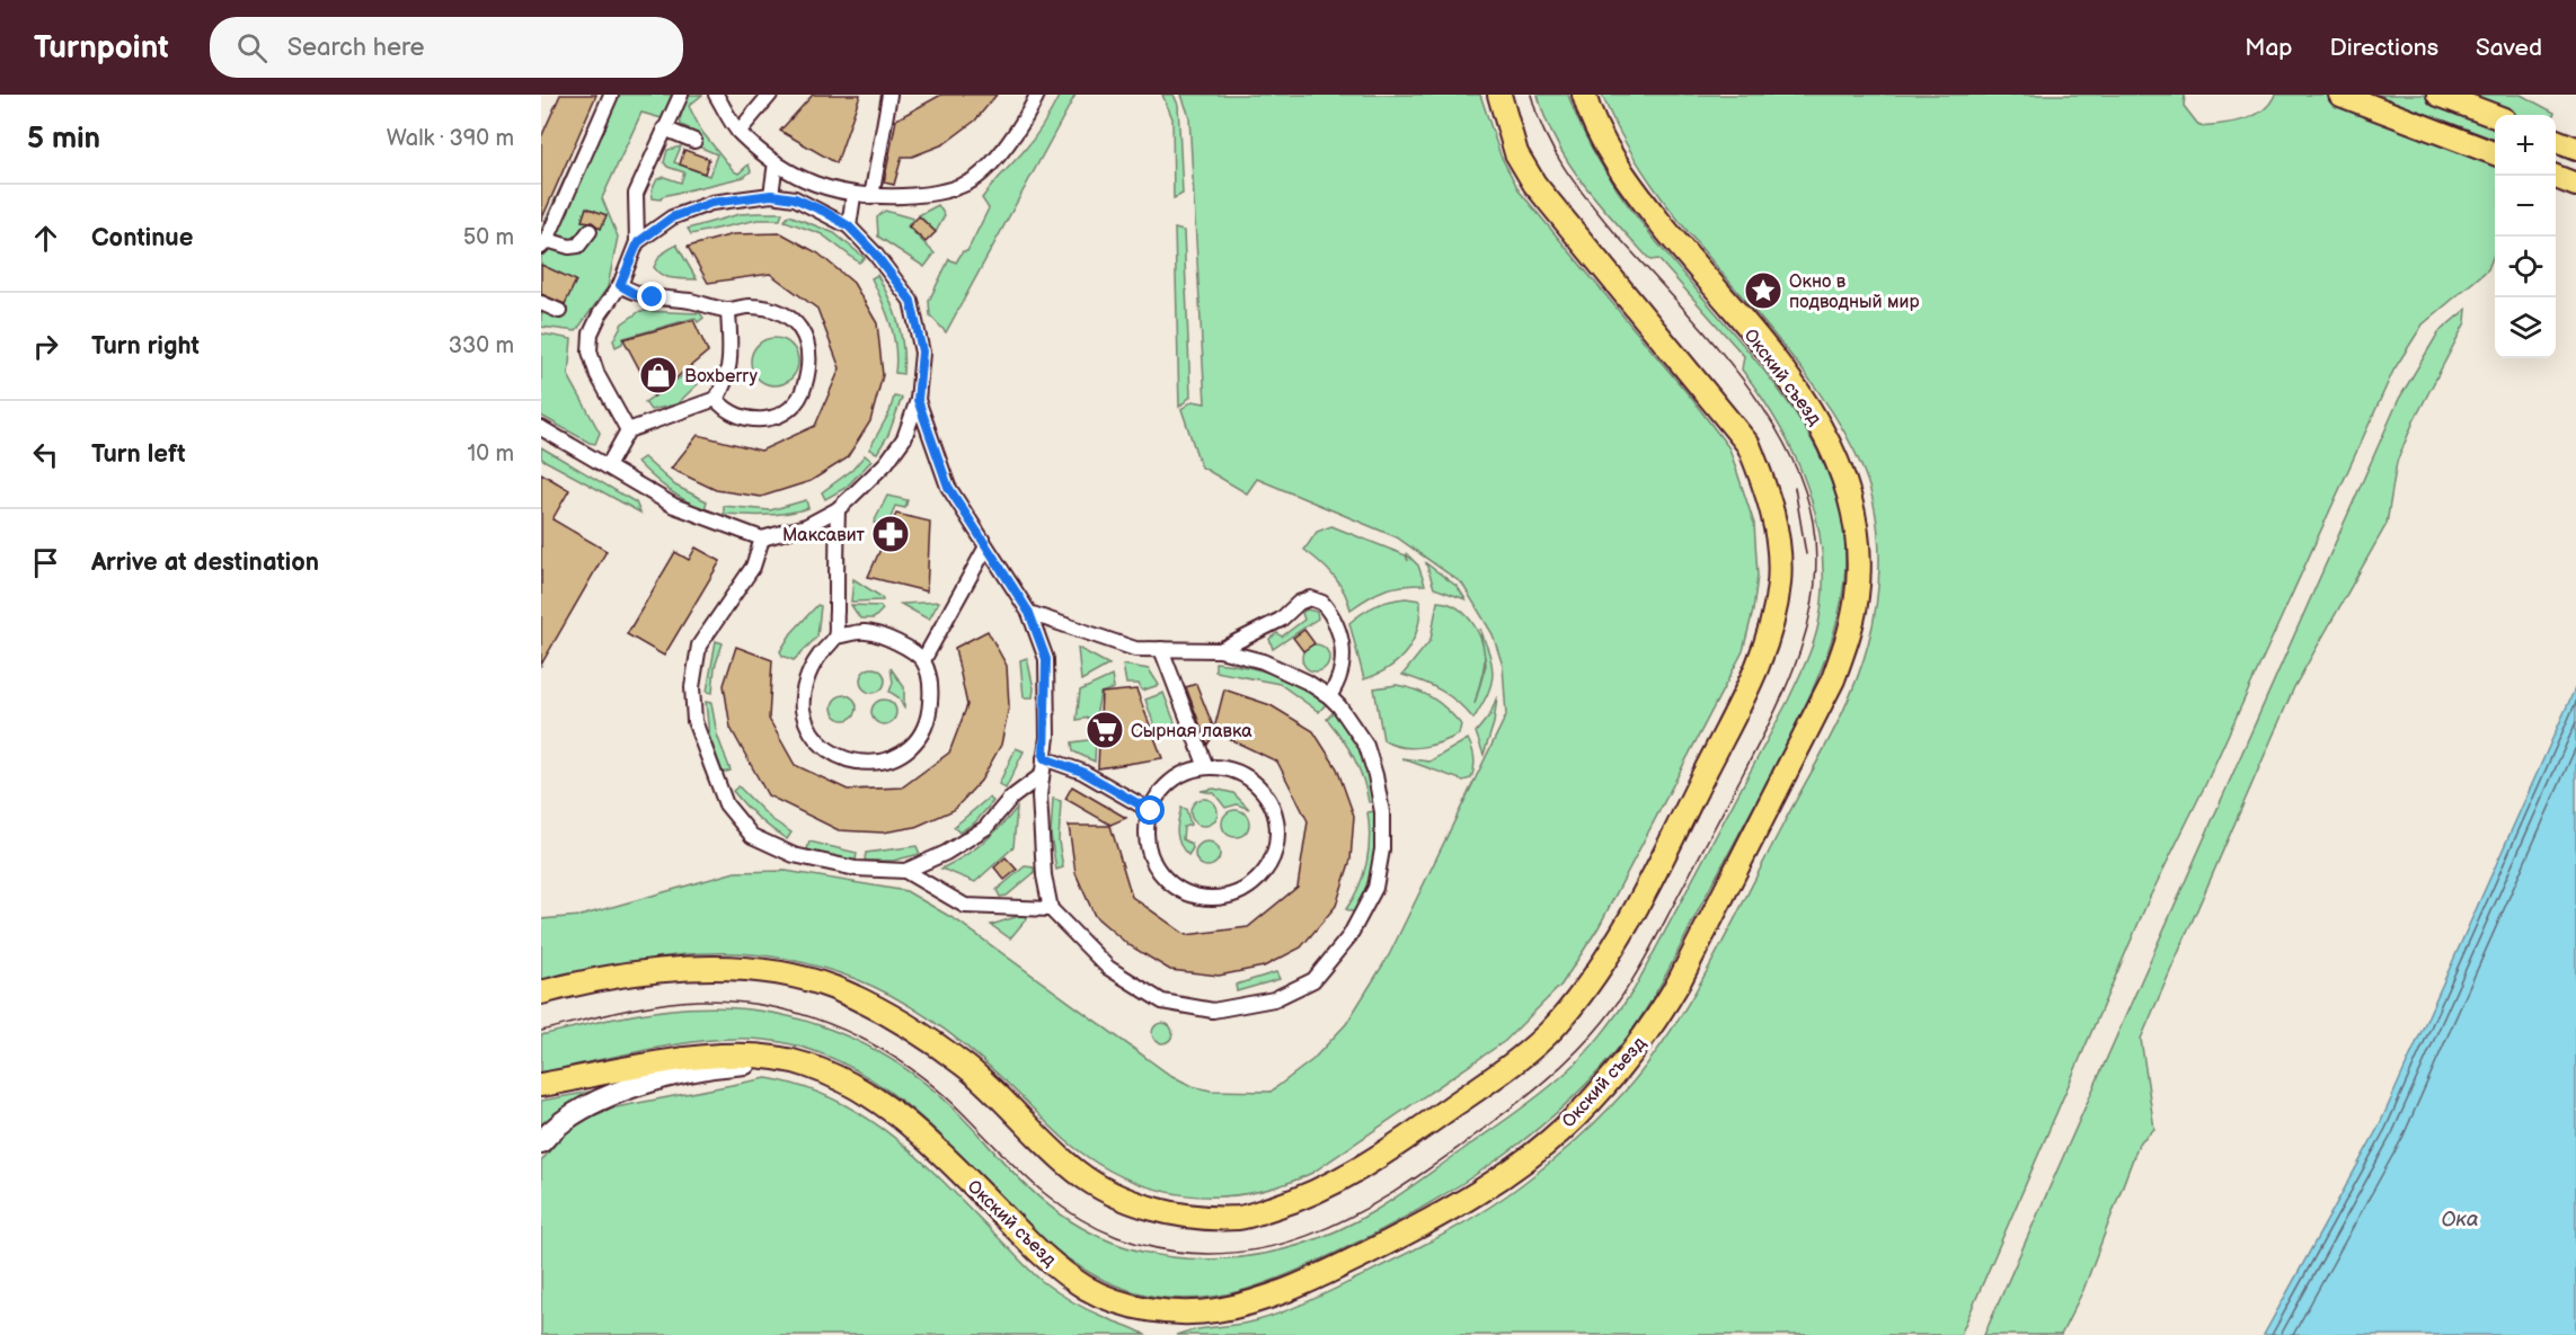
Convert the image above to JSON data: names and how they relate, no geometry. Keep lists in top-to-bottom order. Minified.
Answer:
{"streets":{"main road":["Окский съезд"]},"water":["Ока"],"places":{"place":["Окно в подводный мир"],"shop":["Boxberry"],"pharmacy":["Максавит"],"supermarket":["Сырная лавка"]},"page":{"header":"Turnpoint","search":"Search here","nav":["Map","Directions","Saved"],"heading":["5 min","Walk · 390 m"],"map_buttons":["+","−"],"list":[["Continue","50 m"],["Turn right","330 m"],["Turn left","10 m"],"Arrive at destination"]}}
